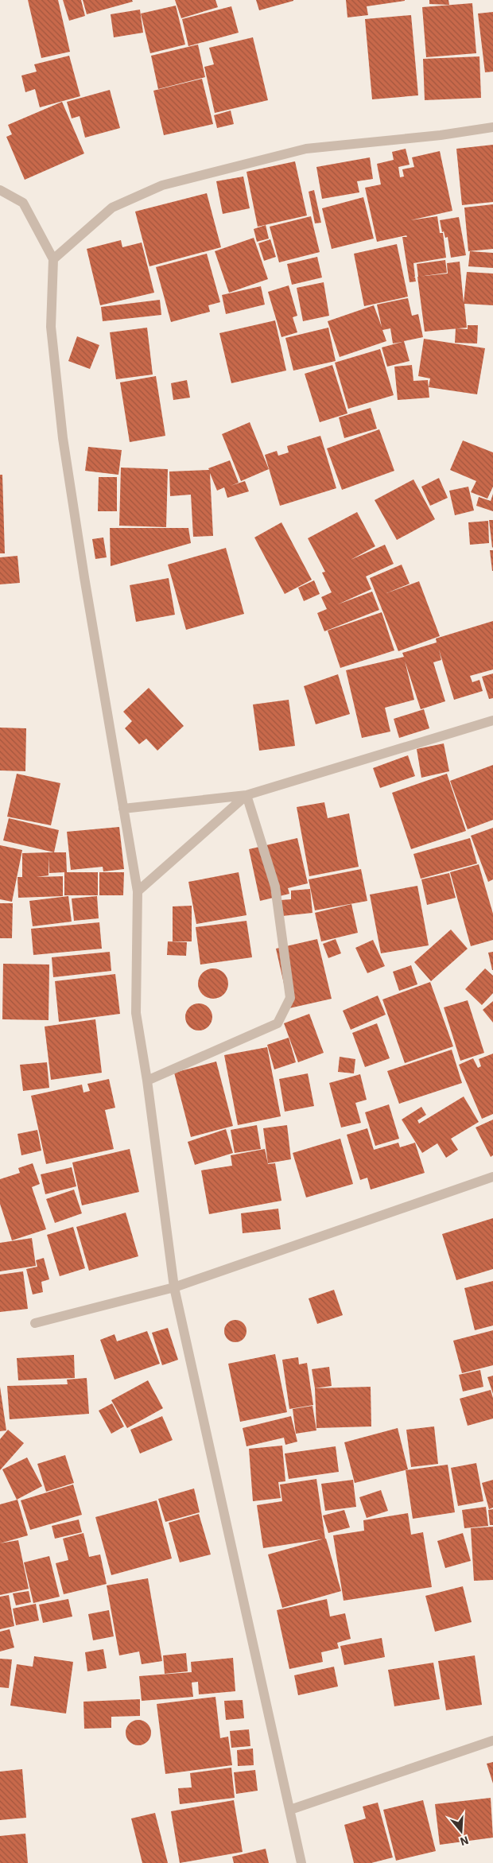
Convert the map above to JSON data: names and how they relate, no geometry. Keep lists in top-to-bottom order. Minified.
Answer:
{"north":"bottom"}
